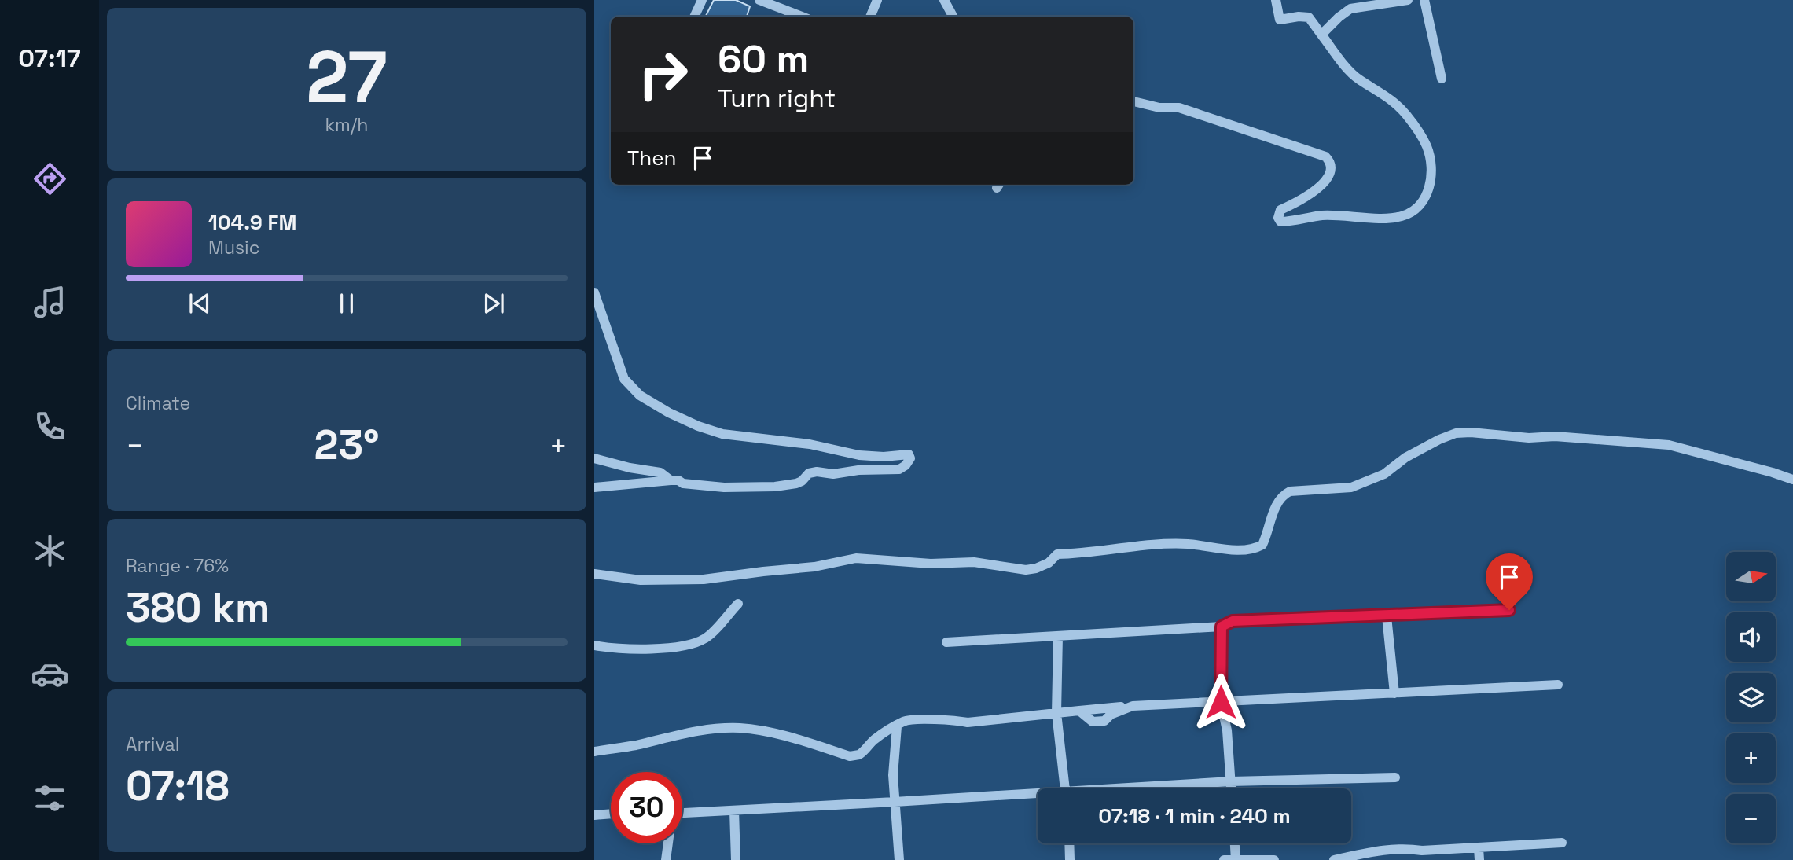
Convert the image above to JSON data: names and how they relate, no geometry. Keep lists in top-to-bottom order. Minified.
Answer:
{"north":"right","page":{"tabs":"07:17","tile":[["27","km/h"],"Climate",["Range · 76%","380 km"],["Arrival","07:18"]],"turn":["60 m","Turn right"],"then":"Then","song":["104.9 FM","Music"],"heat":["−","23°","+"],"map_buttons":["+","−"],"limit":"30","trip":"07:18 · 1 min · 240 m"}}
